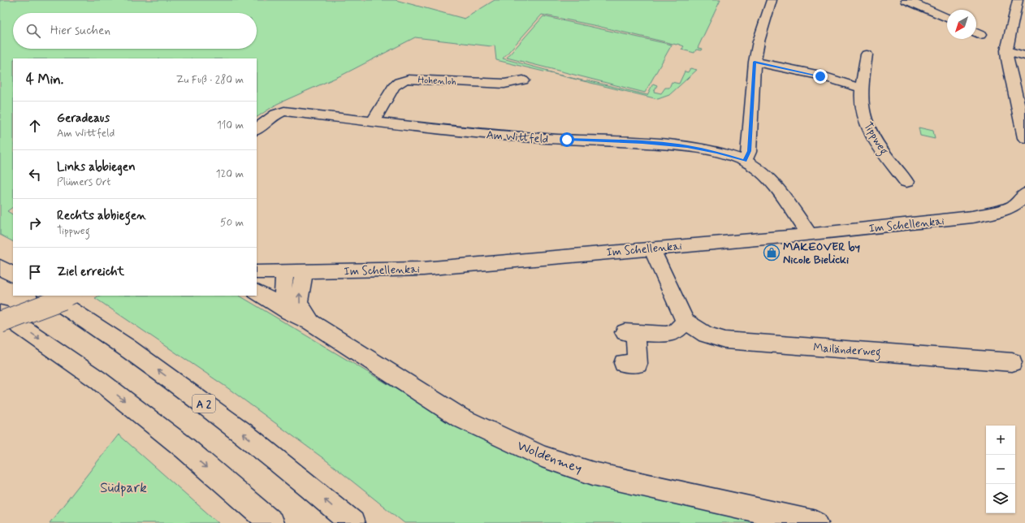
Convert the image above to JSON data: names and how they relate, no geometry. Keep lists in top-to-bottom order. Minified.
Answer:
{"streets":{"highway":["A 2"],"street":["Hohenloh","Am Wittfeld","Tippweg","Im Schellenkai","Mailänderweg","Woldenmey"]},"crossings":[["Hohenloh","Am Wittfeld"],["Am Wittfeld","Im Schellenkai"],["Im Schellenkai","Woldenmey"]],"parks":["Südpark"],"places":{"shop":["MAKEOVER by Nicole Bielicki"]},"north":"bottom left","page":{"search":"Hier suchen","heading":["4 Min.","Zu Fuß · 280 m"],"list":[["Geradeaus","Am Wittfeld","110 m"],["Links abbiegen","Plümers Ort","120 m"],["Rechts abbiegen","Tippweg","50 m"],"Ziel erreicht"],"map_buttons":["+","−"]}}
